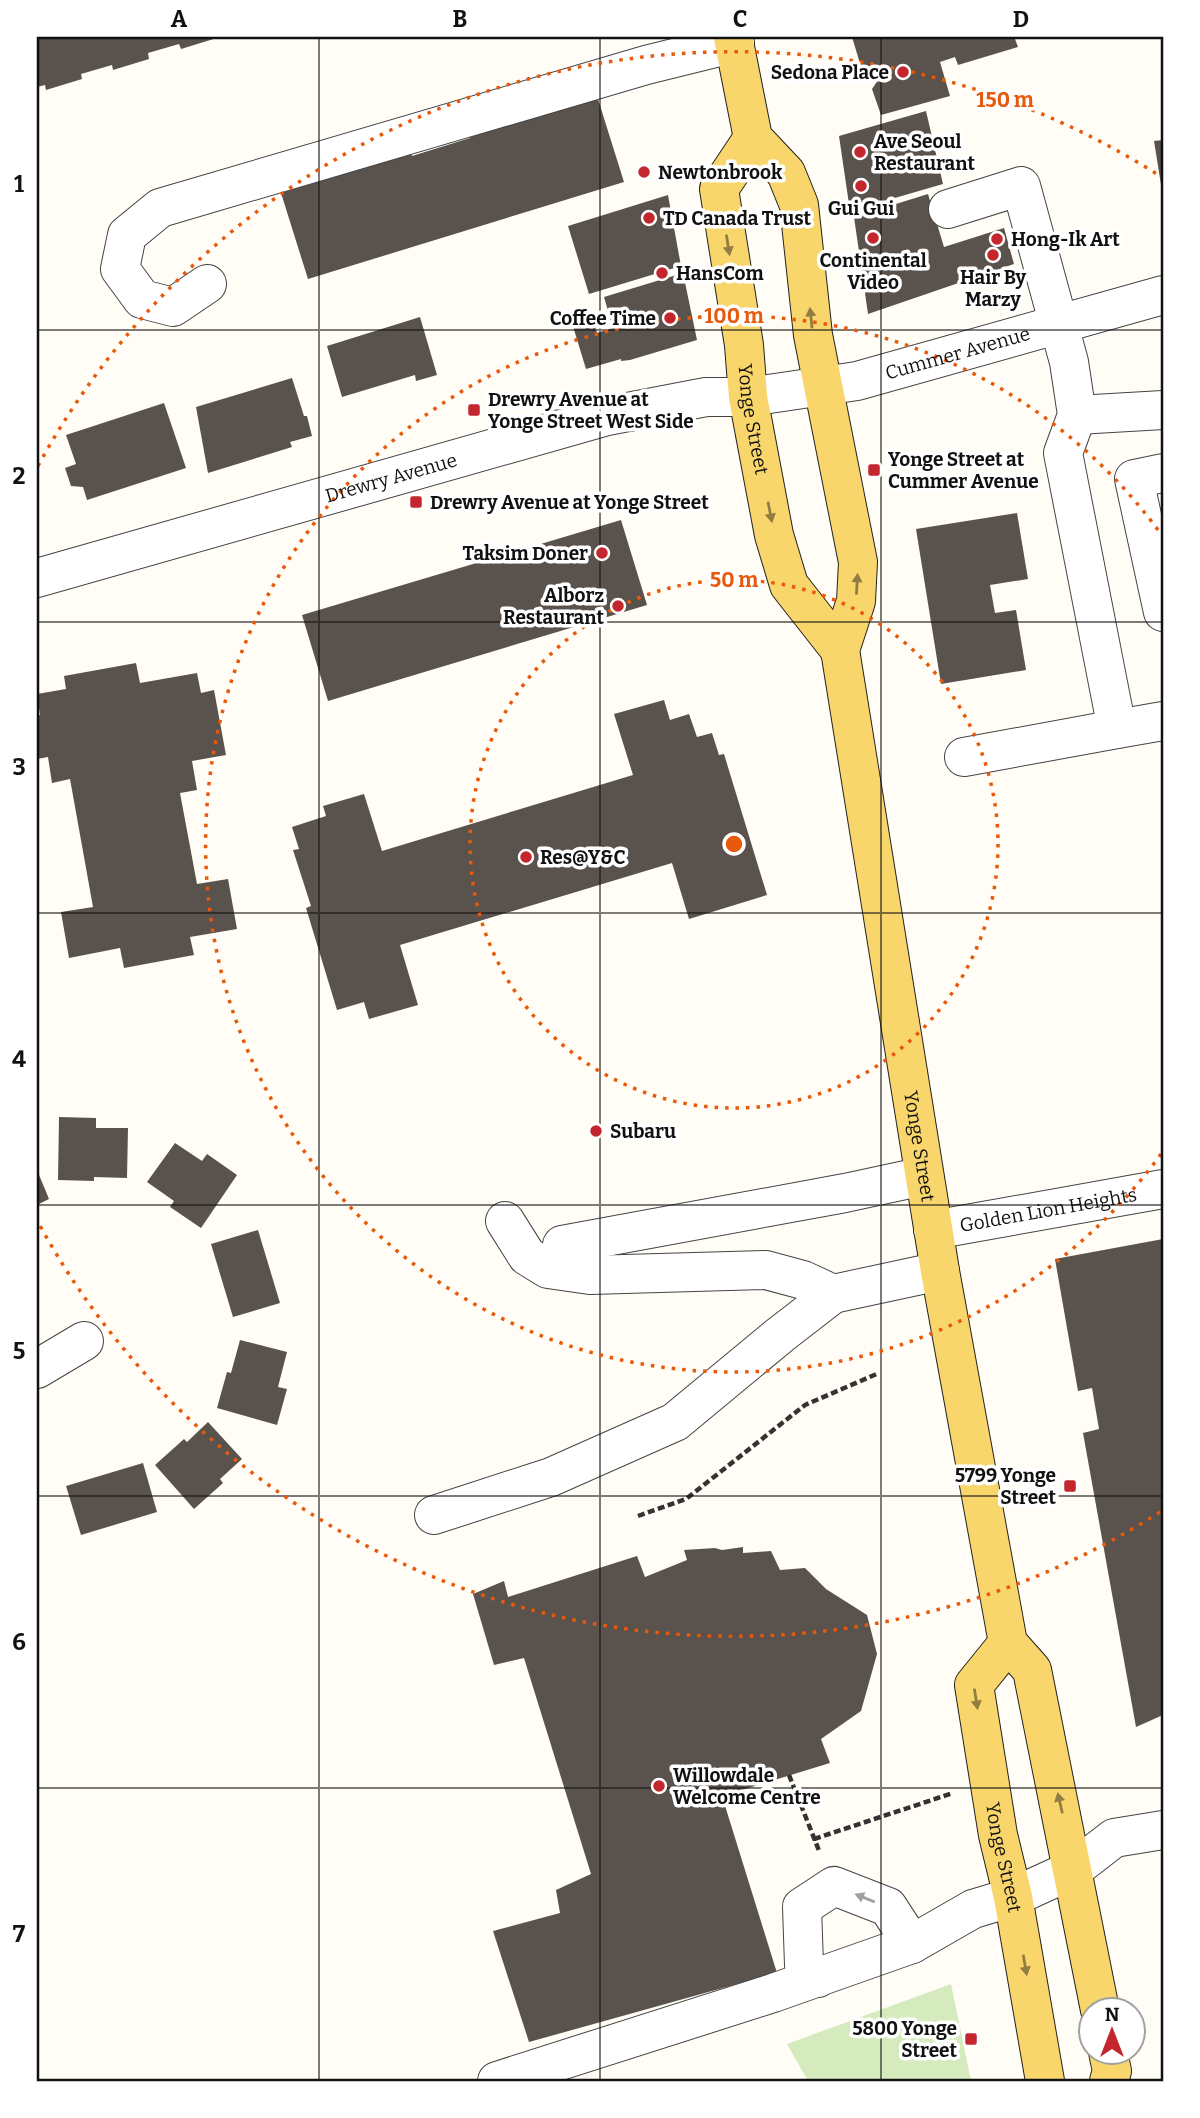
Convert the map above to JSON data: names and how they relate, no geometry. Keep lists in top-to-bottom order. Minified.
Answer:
{"streets":{"main road":["Yonge Street"],"street":["Cummer Avenue","Drewry Avenue","Golden Lion Heights"]},"crossings":[["Cummer Avenue","Yonge Street"],["Cummer Avenue","Drewry Avenue"],["Yonge Street","Drewry Avenue"],["Yonge Street","Golden Lion Heights"]],"places":{"other":["Sedona Place","Ave Seoul Restaurant","Newtonbrook","Gui Gui","TD Canada Trust","Continental Video","Hong-Ik Art","Hair By Marzy","HansCom","Coffee Time","Taksim Doner","Alborz Restaurant","Res@Y&C","Subaru","Willowdale Welcome Centre"],"transit":["Drewry Avenue at Yonge Street West Side","Yonge Street at Cummer Avenue","Drewry Avenue at Yonge Street","5799 Yonge Street","5800 Yonge Street"]},"north":"top","grid":{"columns":["A","B","C","D"],"rows":["1","2","3","4","5","6","7"]},"rings":["150 m","100 m","50 m"]}
